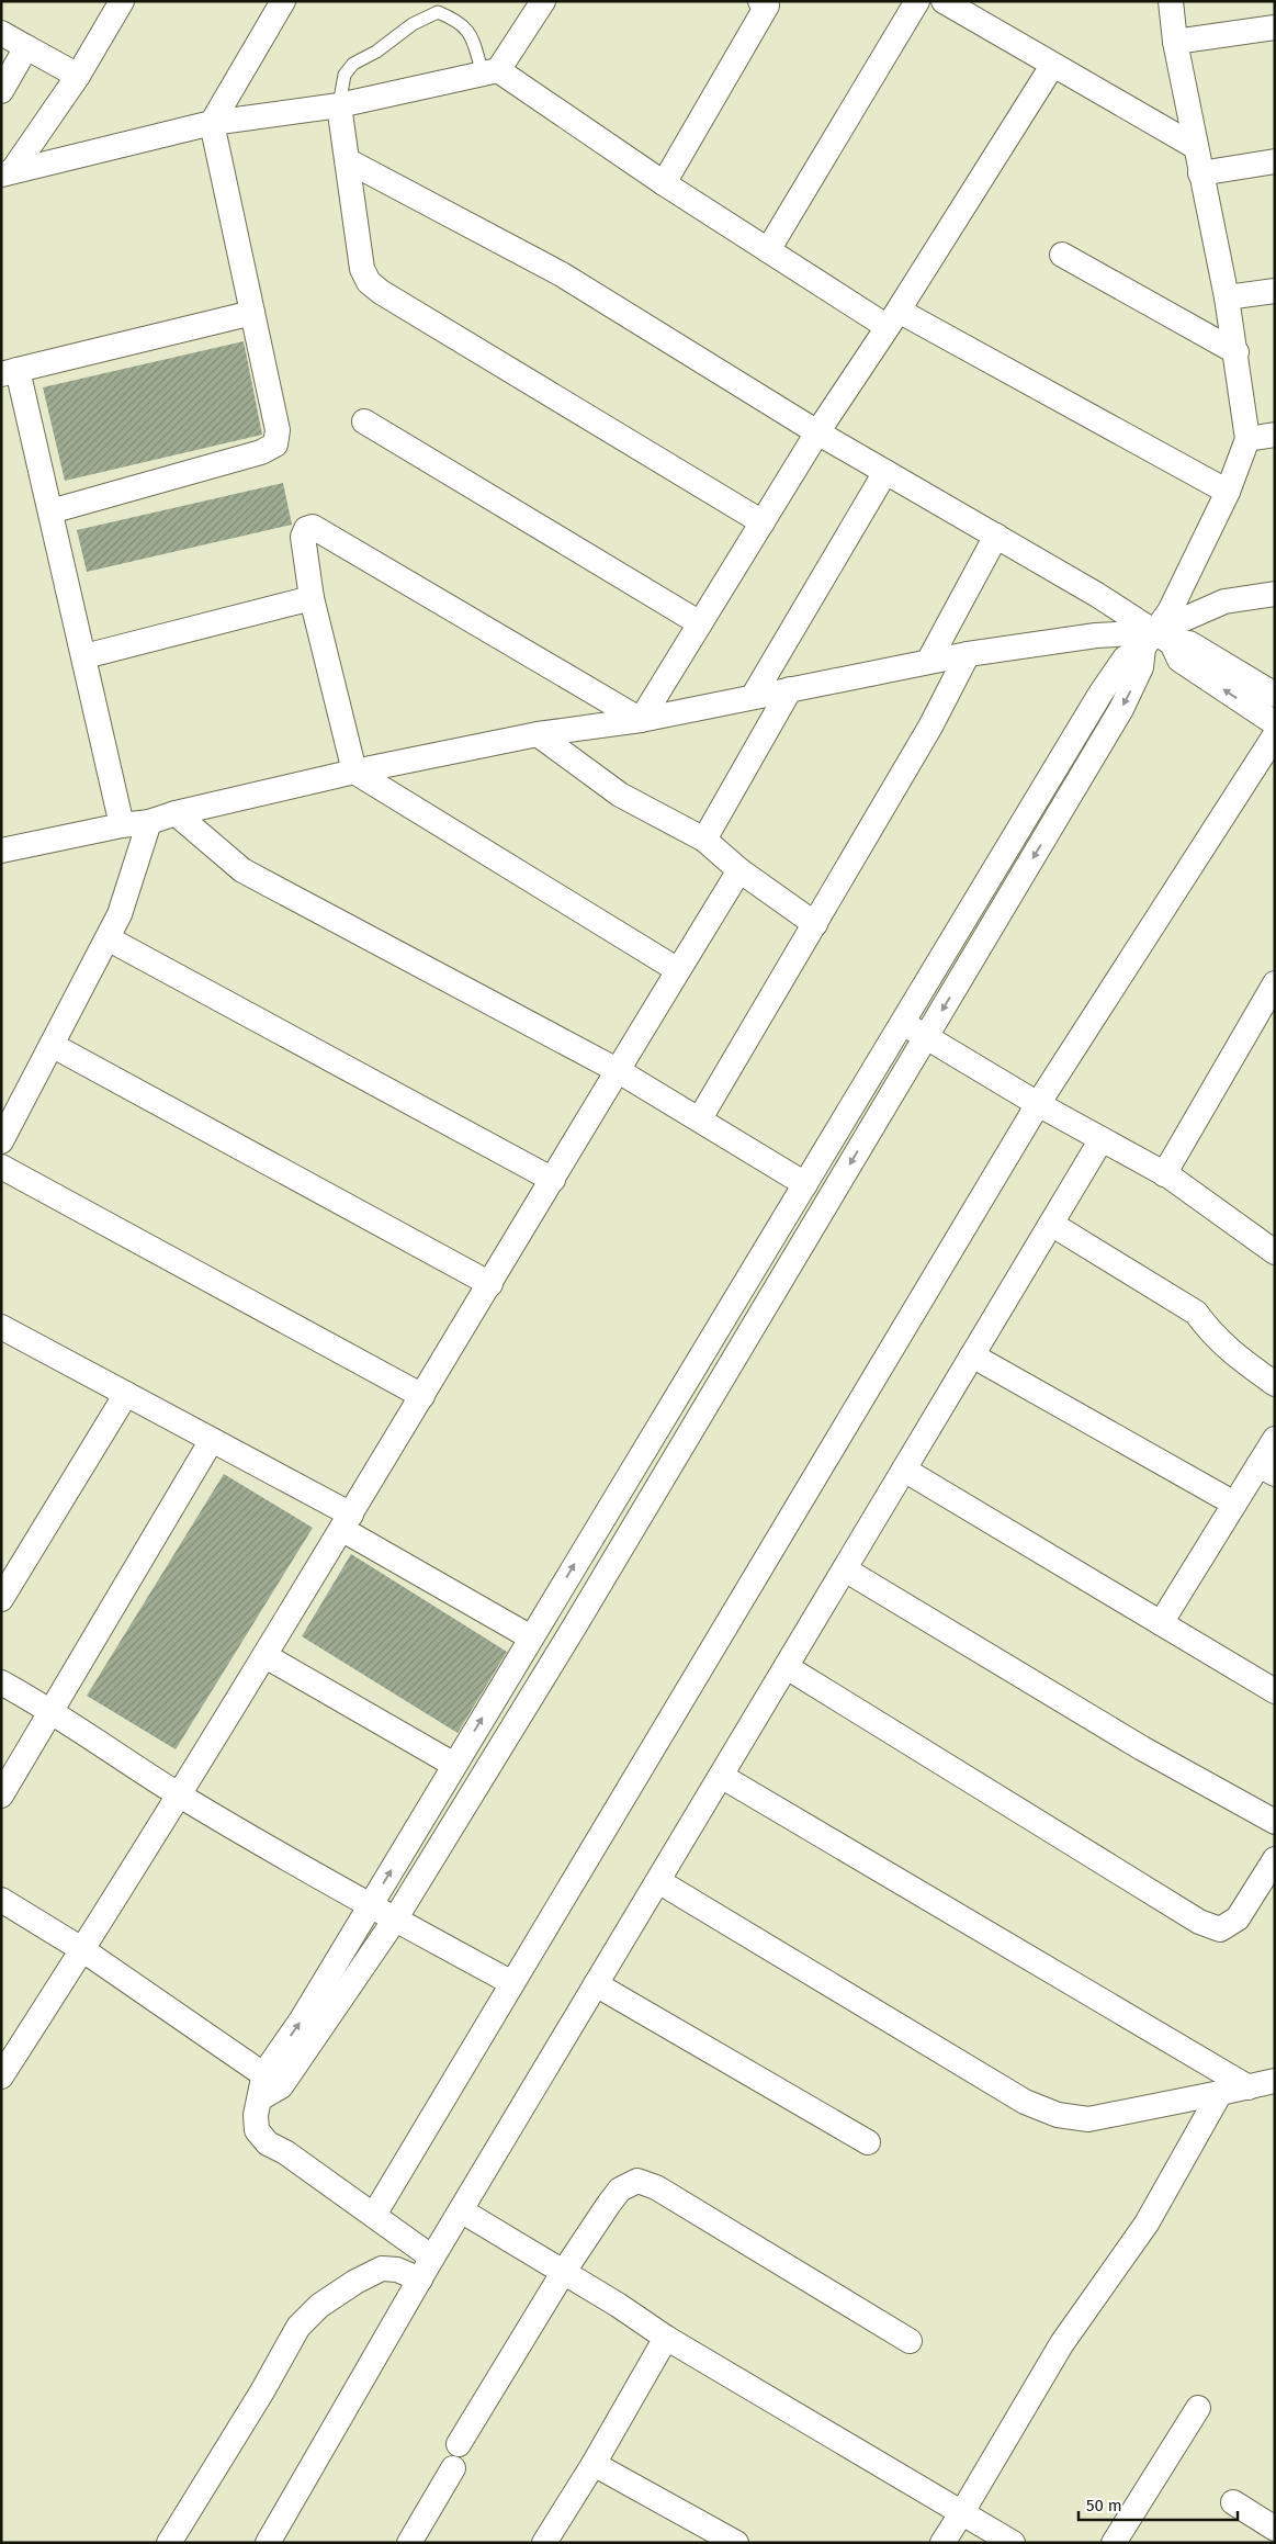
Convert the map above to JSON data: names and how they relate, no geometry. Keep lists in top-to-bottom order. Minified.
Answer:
{"scale_bar":"50 m"}
